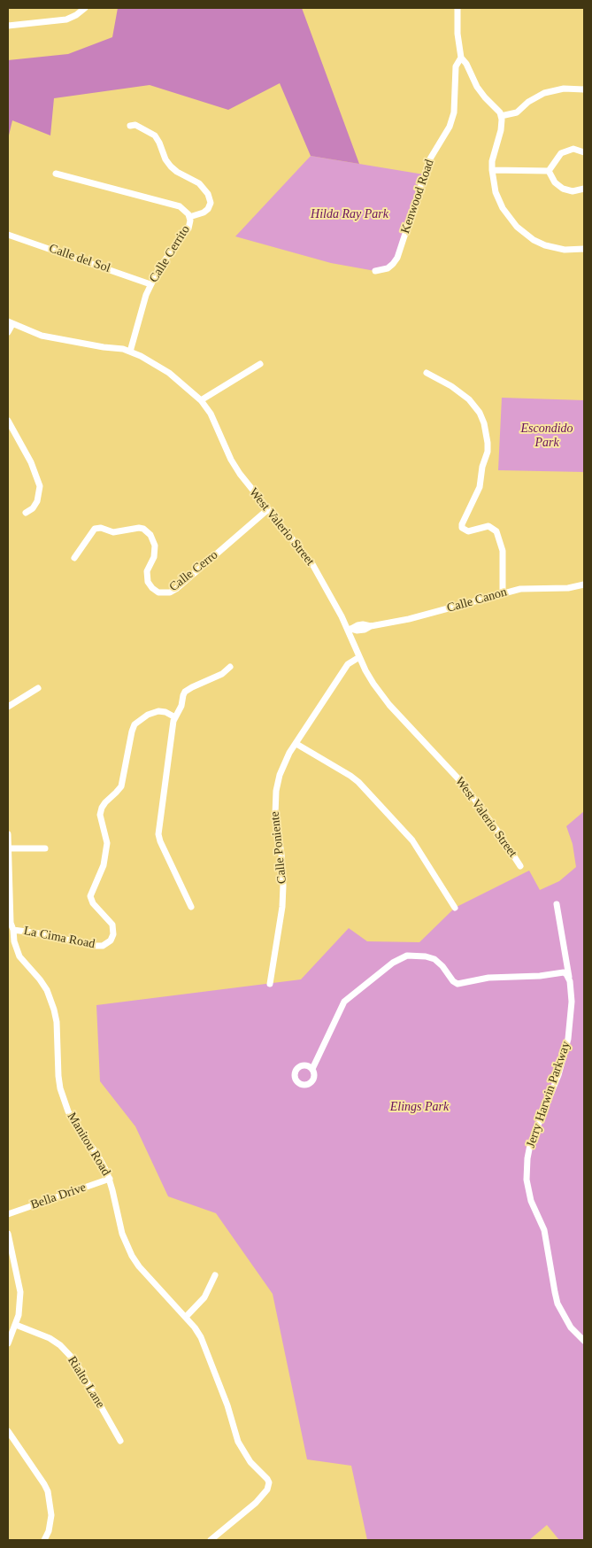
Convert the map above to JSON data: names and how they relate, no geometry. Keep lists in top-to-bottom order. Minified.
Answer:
{"streets":{"street":["Kenwood Road","Calle Cerrito","Calle del Sol","West Valerio Street","Calle Cerro","Calle Canon","Calle Poniente","La Cima Road","Jerry Harwin Parkway","Manitou Road","Bella Drive","Rialto Lane"]},"crossings":[["Calle Cerrito","Calle del Sol"],["Calle Cerrito","West Valerio Street"],["West Valerio Street","Calle Cerro"],["West Valerio Street","Calle Canon"],["West Valerio Street","Calle Poniente"],["La Cima Road","Manitou Road"],["Manitou Road","Bella Drive"]],"parks":["Hilda Ray Park","Escondido Park","Elings Park"]}
